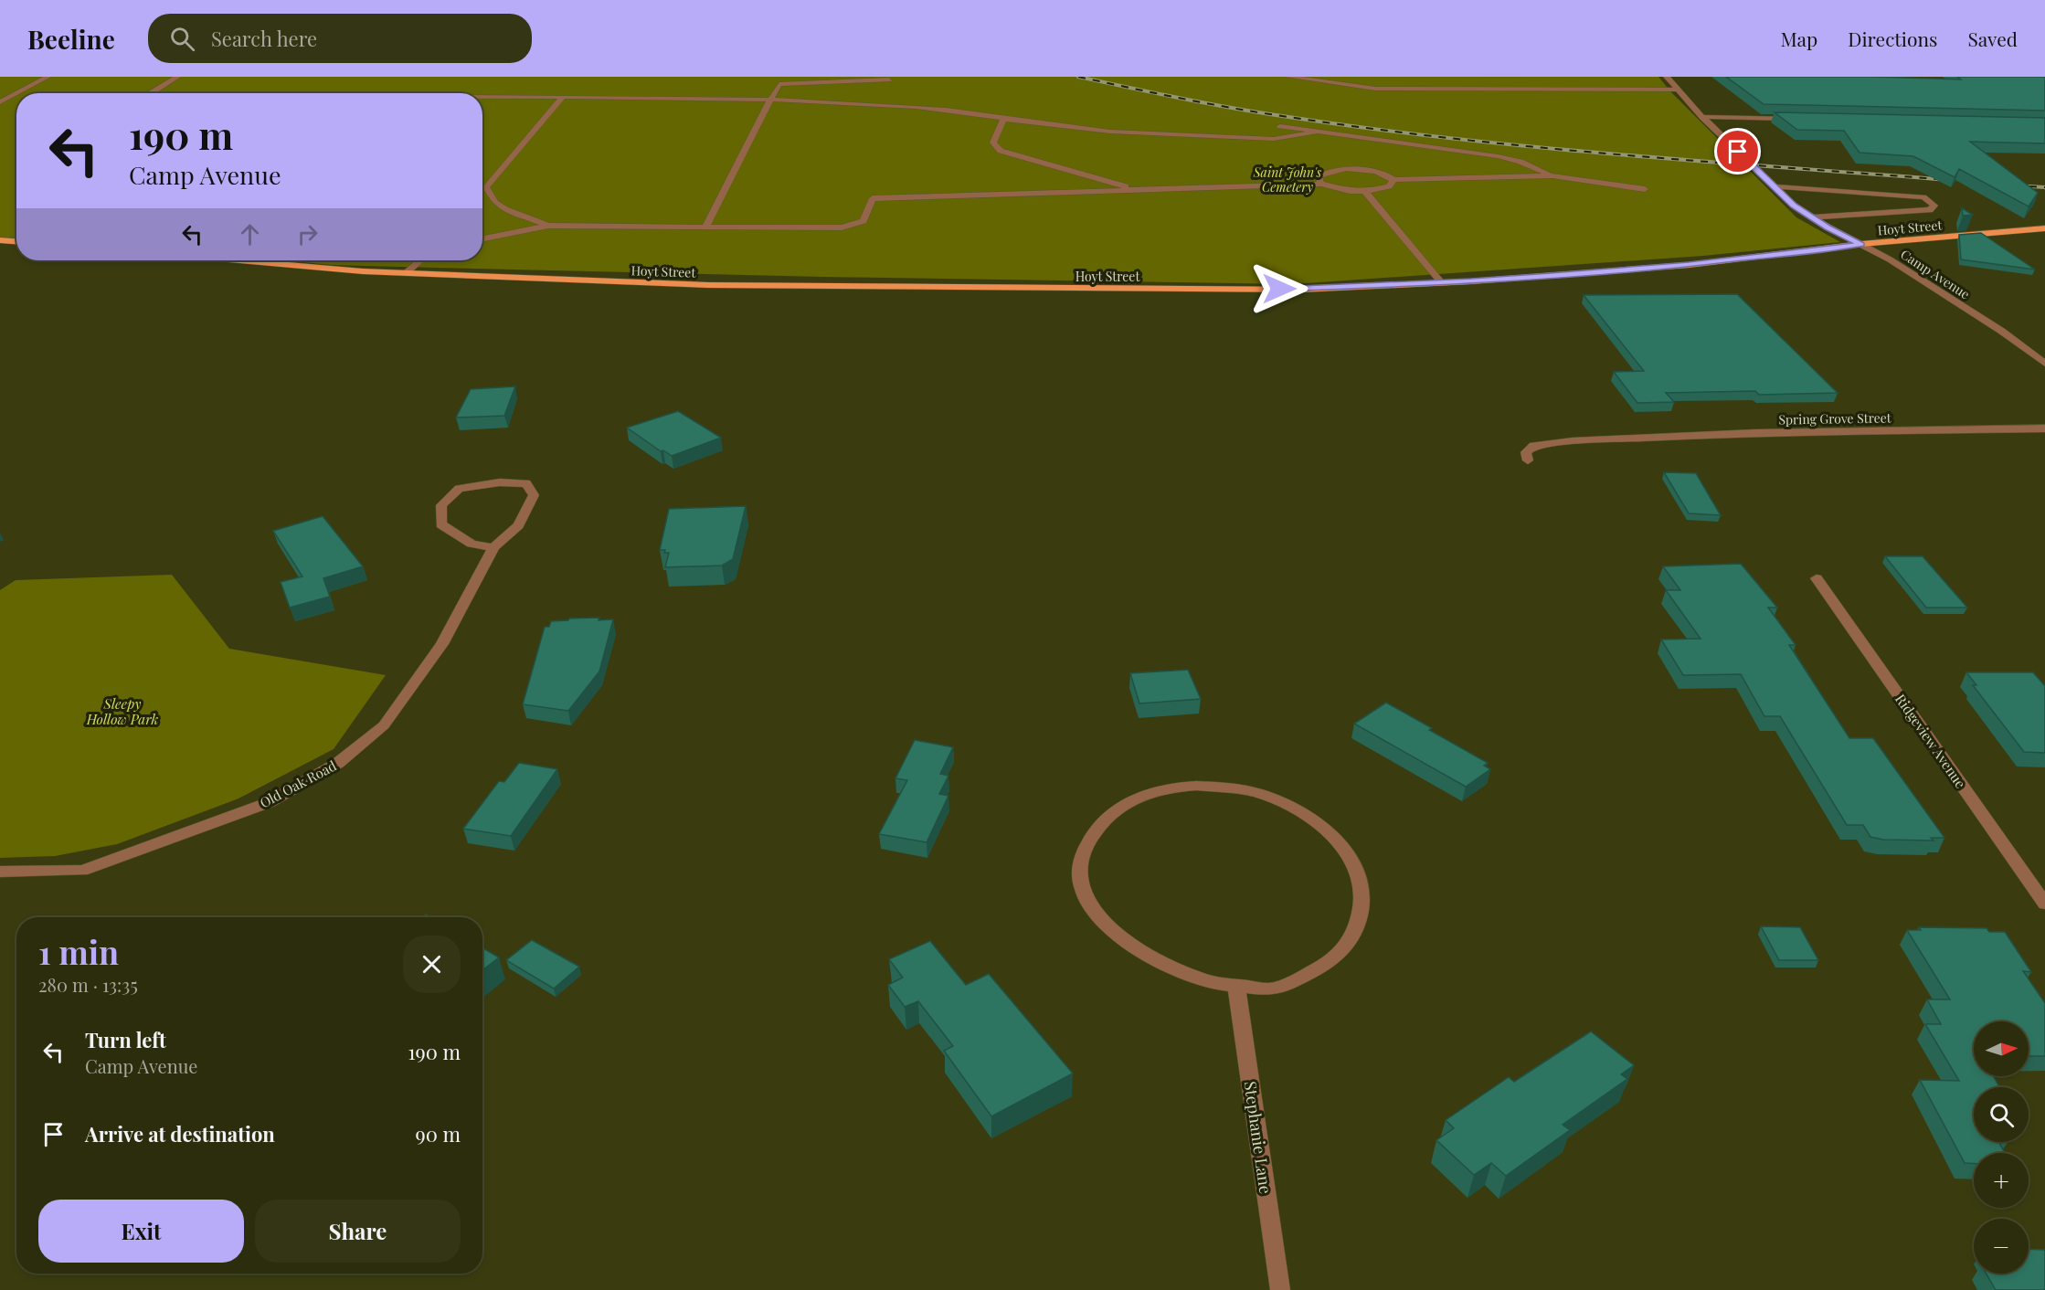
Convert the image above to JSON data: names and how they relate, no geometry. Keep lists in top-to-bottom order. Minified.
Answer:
{"streets":{"main road":["Hoyt Street"],"street":["Camp Avenue","Spring Grove Street","Ridgeview Avenue","Old Oak Road","Stephanie Lane"]},"crossings":[["Hoyt Street","Camp Avenue"]],"parks":["Saint John's Cemetery","Sleepy Hollow Park"],"north":"right","page":{"header":"Beeline","search":"Search here","nav":["Map","Directions","Saved"],"turn":["190 m","Camp Avenue"],"heading":["1 min","280 m · 13:35"],"list":[{"name":"Turn left","note":"Camp Avenue","value":"190 m"},{"name":"Arrive at destination","value":"90 m"}],"map_buttons":["+","−"],"buttons":["Exit","Share"]}}
